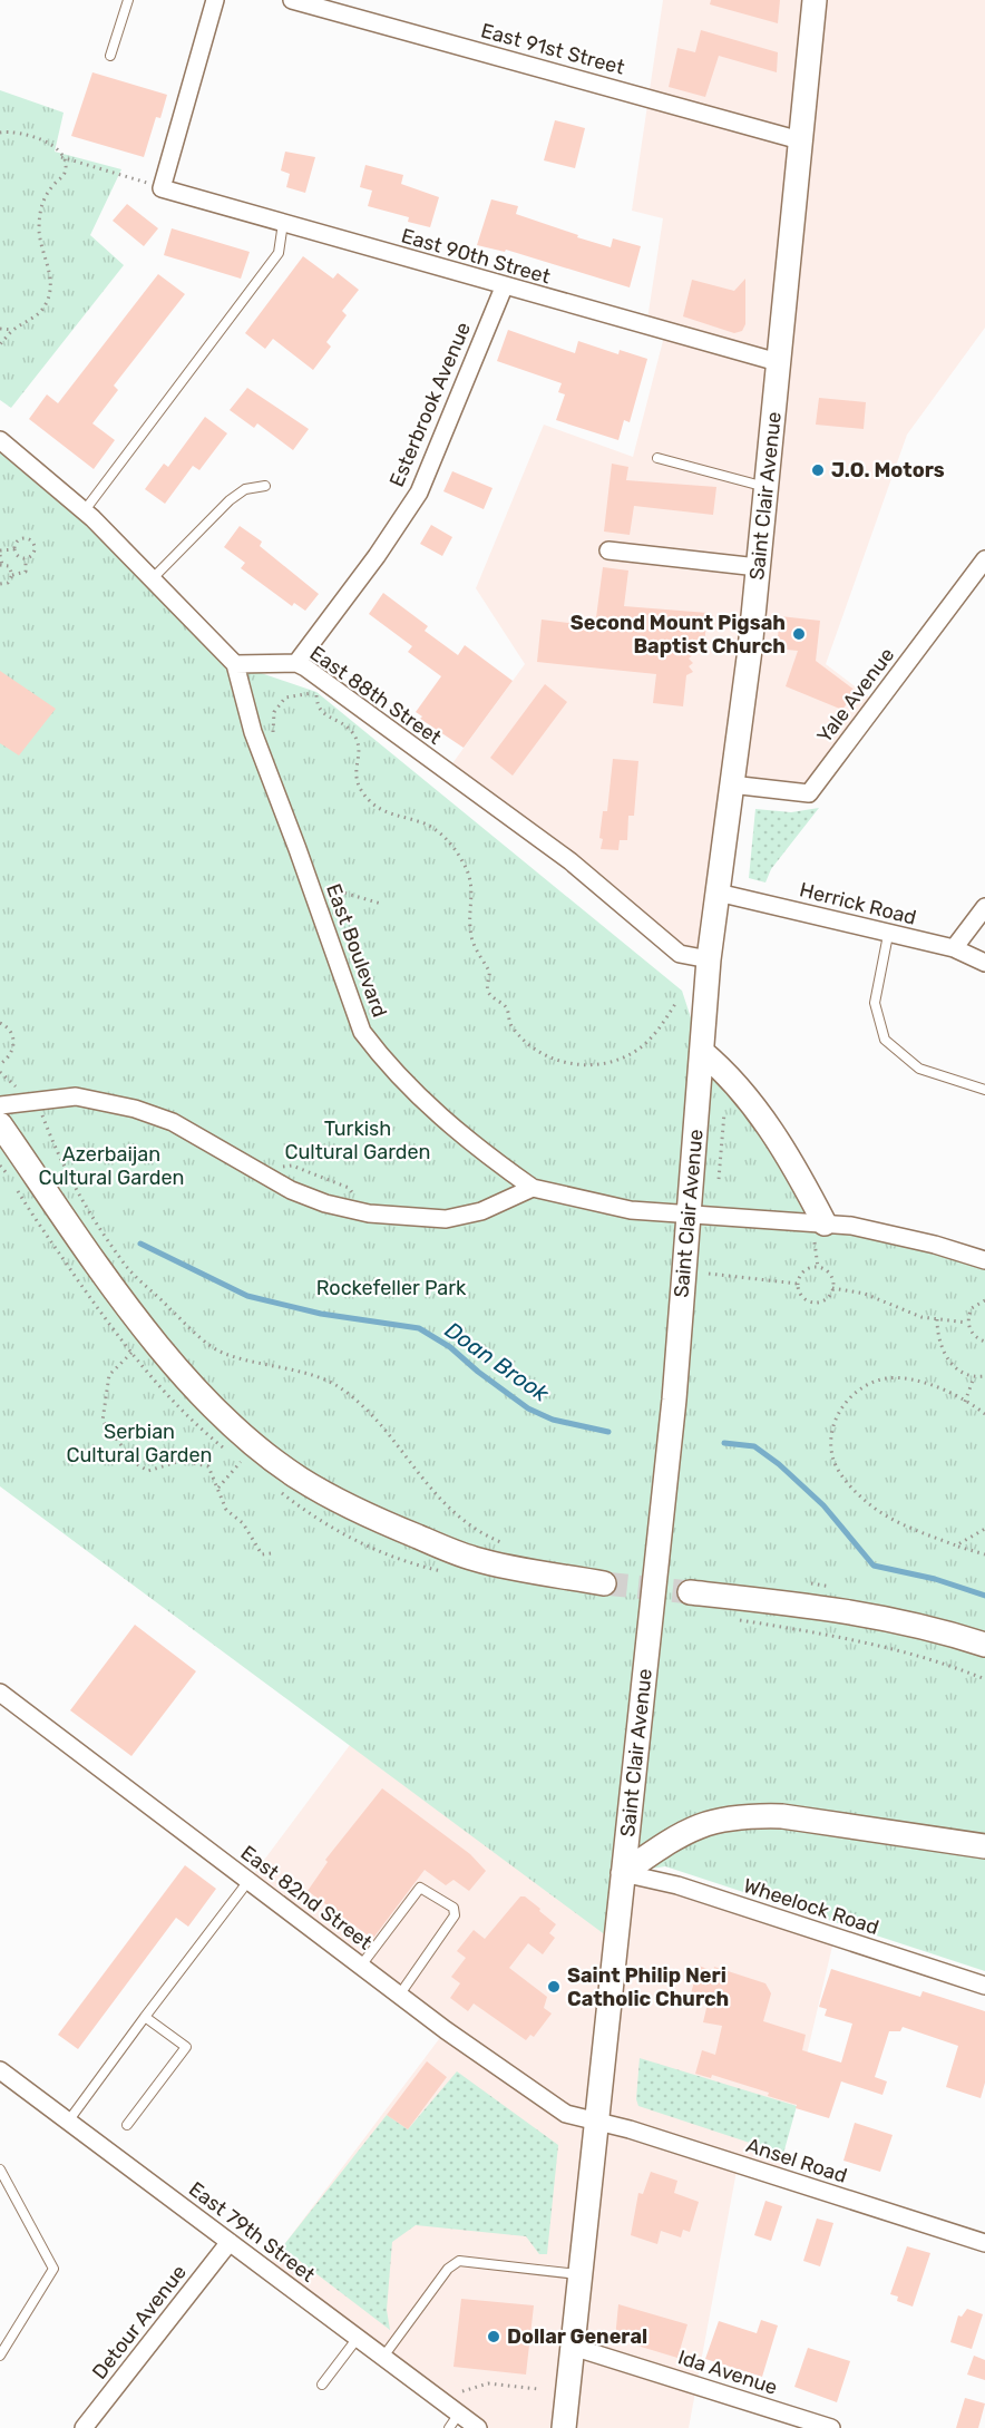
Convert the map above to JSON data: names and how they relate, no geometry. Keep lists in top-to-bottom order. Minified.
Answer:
{"streets":{"main road":["Saint Clair Avenue"],"street":["East 91st Street","East 90th Street","Esterbrook Avenue","East 88th Street","Yale Avenue","Herrick Road","East Boulevard","East 82nd Street","Wheelock Road","Ansel Road","East 79th Street","Detour Avenue","Ida Avenue"]},"crossings":[["East 91st Street","Saint Clair Avenue"],["East 90th Street","Esterbrook Avenue"],["East 90th Street","Saint Clair Avenue"],["Esterbrook Avenue","East 88th Street"],["Saint Clair Avenue","East 88th Street"],["Saint Clair Avenue","Yale Avenue"],["Saint Clair Avenue","Herrick Road"],["Saint Clair Avenue","East Boulevard"],["Saint Clair Avenue","East 82nd Street"],["Saint Clair Avenue","Wheelock Road"],["Saint Clair Avenue","Ansel Road"],["Saint Clair Avenue","Ida Avenue"],["East 88th Street","East Boulevard"],["East 82nd Street","Ansel Road"],["East 79th Street","Detour Avenue"]],"water":["Doan Brook"],"parks":["Turkish Cultural Garden","Azerbaijan Cultural Garden","Rockefeller Park","Serbian Cultural Garden"],"places":["J.O. Motors","Second Mount Pigsah Baptist Church","Saint Philip Neri Catholic Church","Dollar General"]}
